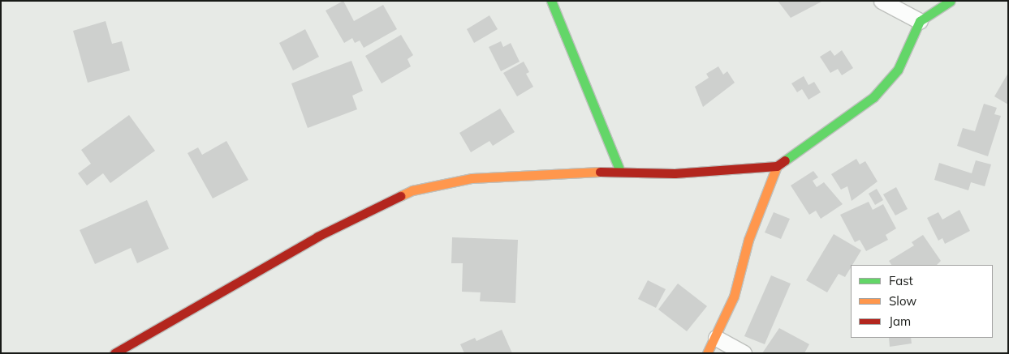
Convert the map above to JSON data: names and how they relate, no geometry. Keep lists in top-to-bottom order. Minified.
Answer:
{"legend":["Fast","Slow","Jam"]}
